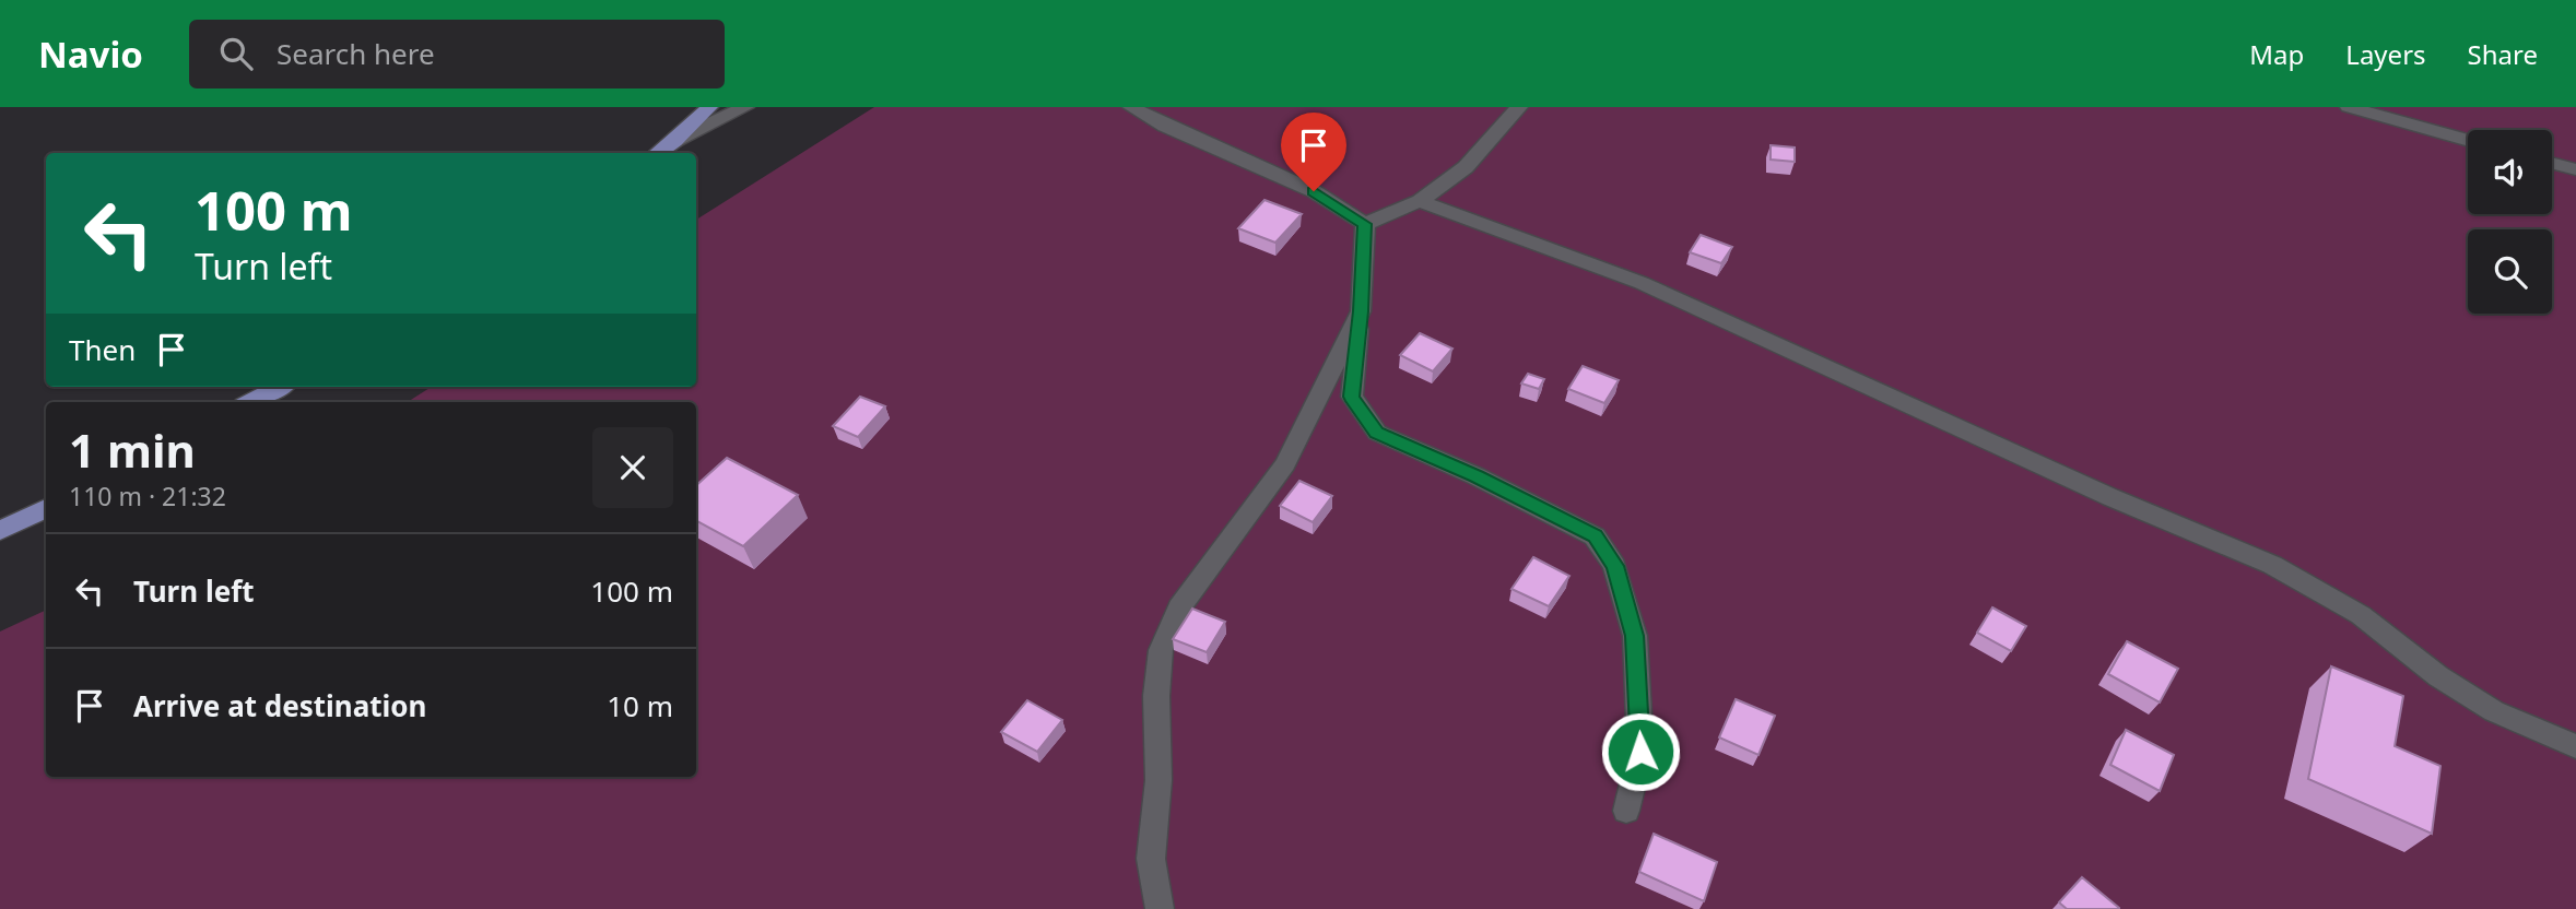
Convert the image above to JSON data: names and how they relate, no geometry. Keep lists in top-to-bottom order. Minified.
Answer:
{"page":{"header":"Navio","search":"Search here","nav":["Map","Layers","Share"],"turn":["100 m","Turn left"],"then":"Then","heading":["1 min","110 m · 21:32"],"list":[{"name":"Turn left","value":"100 m"},{"name":"Arrive at destination","value":"10 m"}]}}
